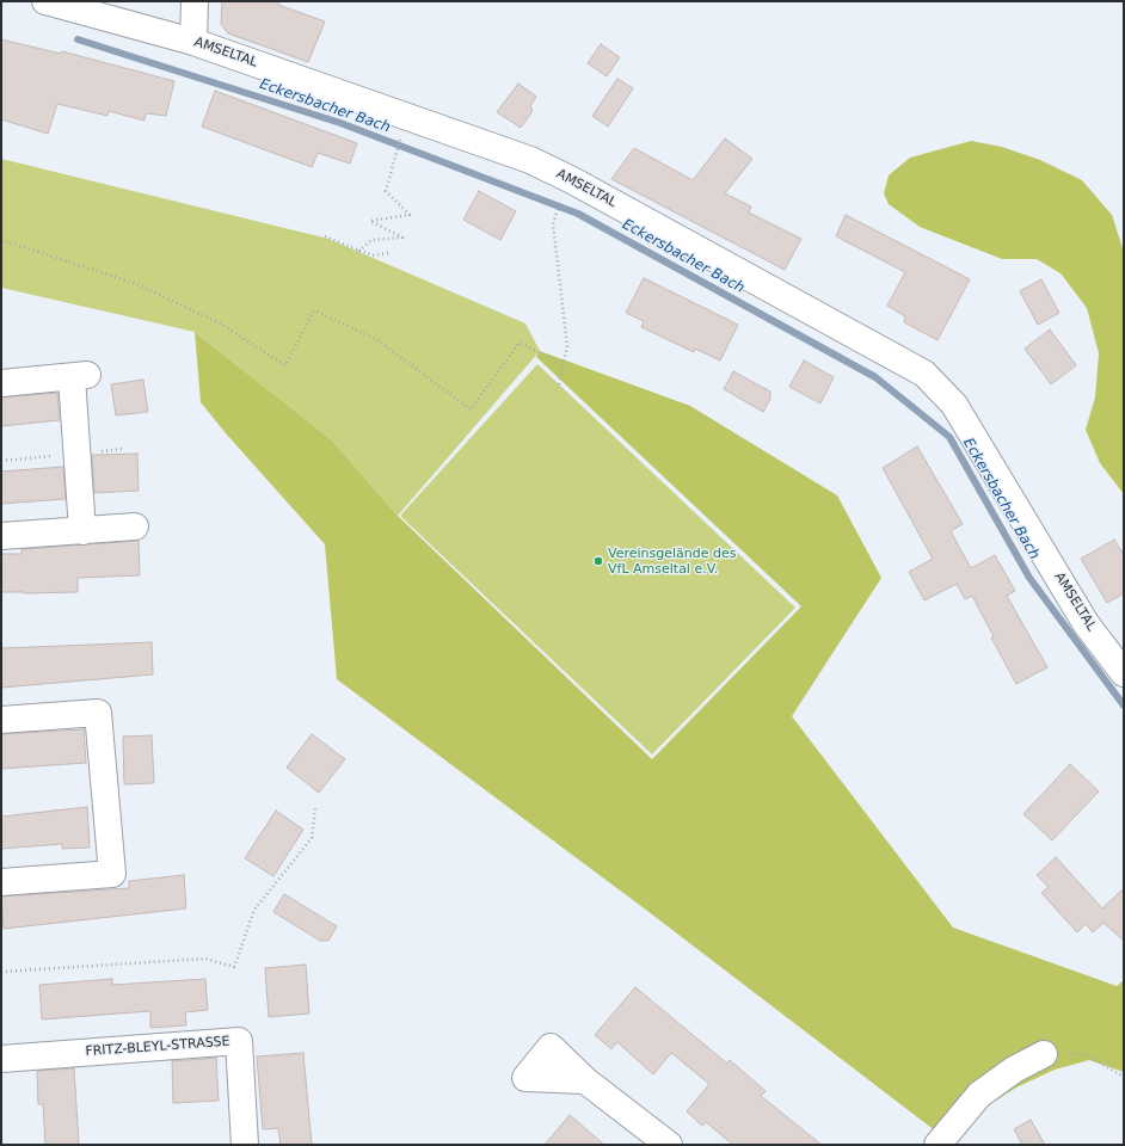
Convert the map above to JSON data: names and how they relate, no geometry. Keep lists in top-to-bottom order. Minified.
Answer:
{"streets":{"street":["AMSELTAL","FRITZ-BLEYL-STRASSE"]},"water":["Eckersbacher Bach"],"places":["Vereinsgelände des VfL Amseltal e.V."]}
